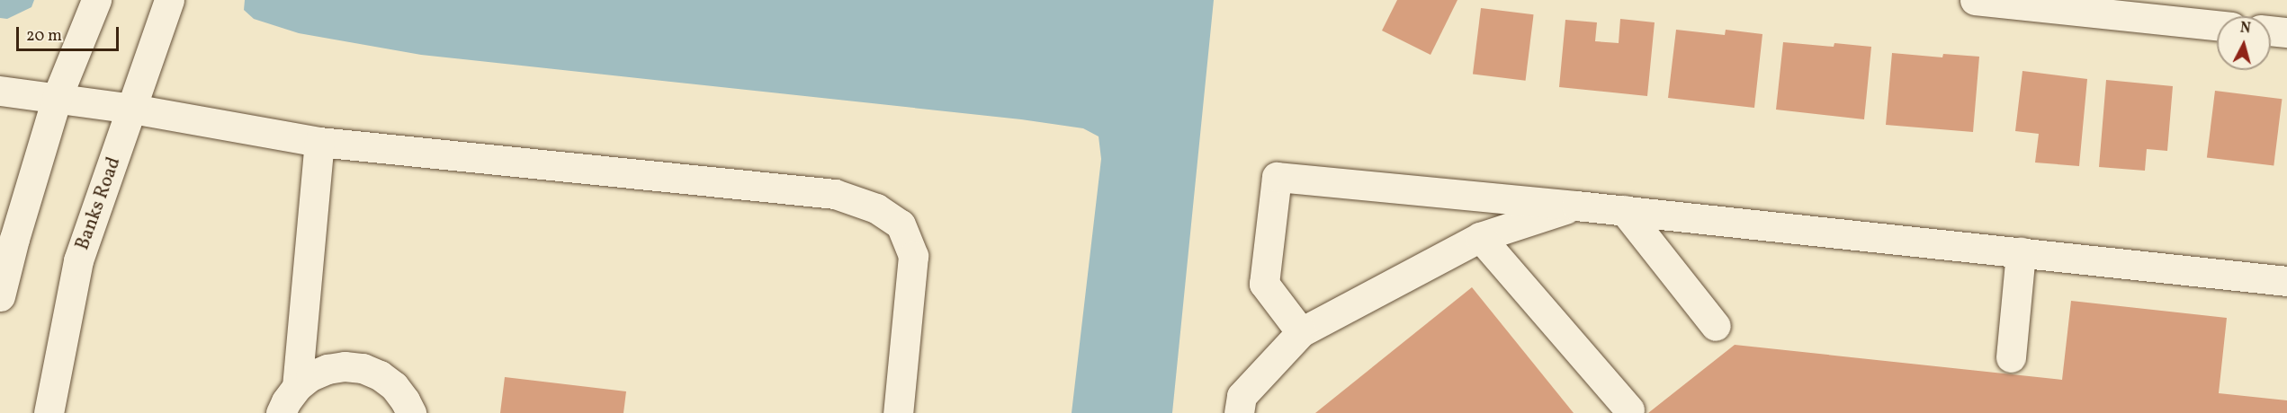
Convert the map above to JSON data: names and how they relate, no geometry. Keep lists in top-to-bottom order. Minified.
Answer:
{"streets":{"street":["Banks Road"]},"scale_bar":"20 m","north":"top"}
